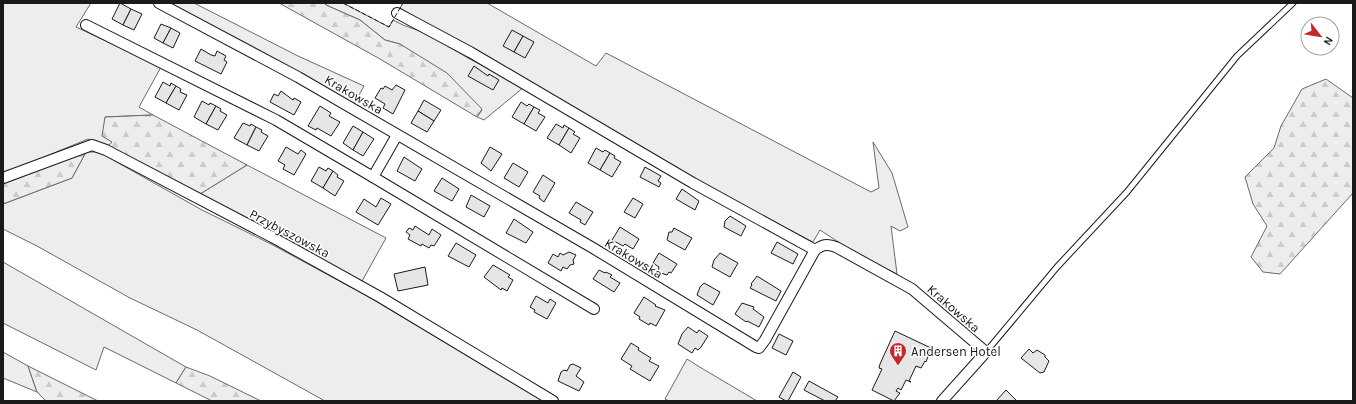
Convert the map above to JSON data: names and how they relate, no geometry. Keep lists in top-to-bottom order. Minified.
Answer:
{"streets":{"street":["Krakowska","Przybyszowska"]},"places":{"building":["Andersen Hotel"]},"north":"bottom right"}
